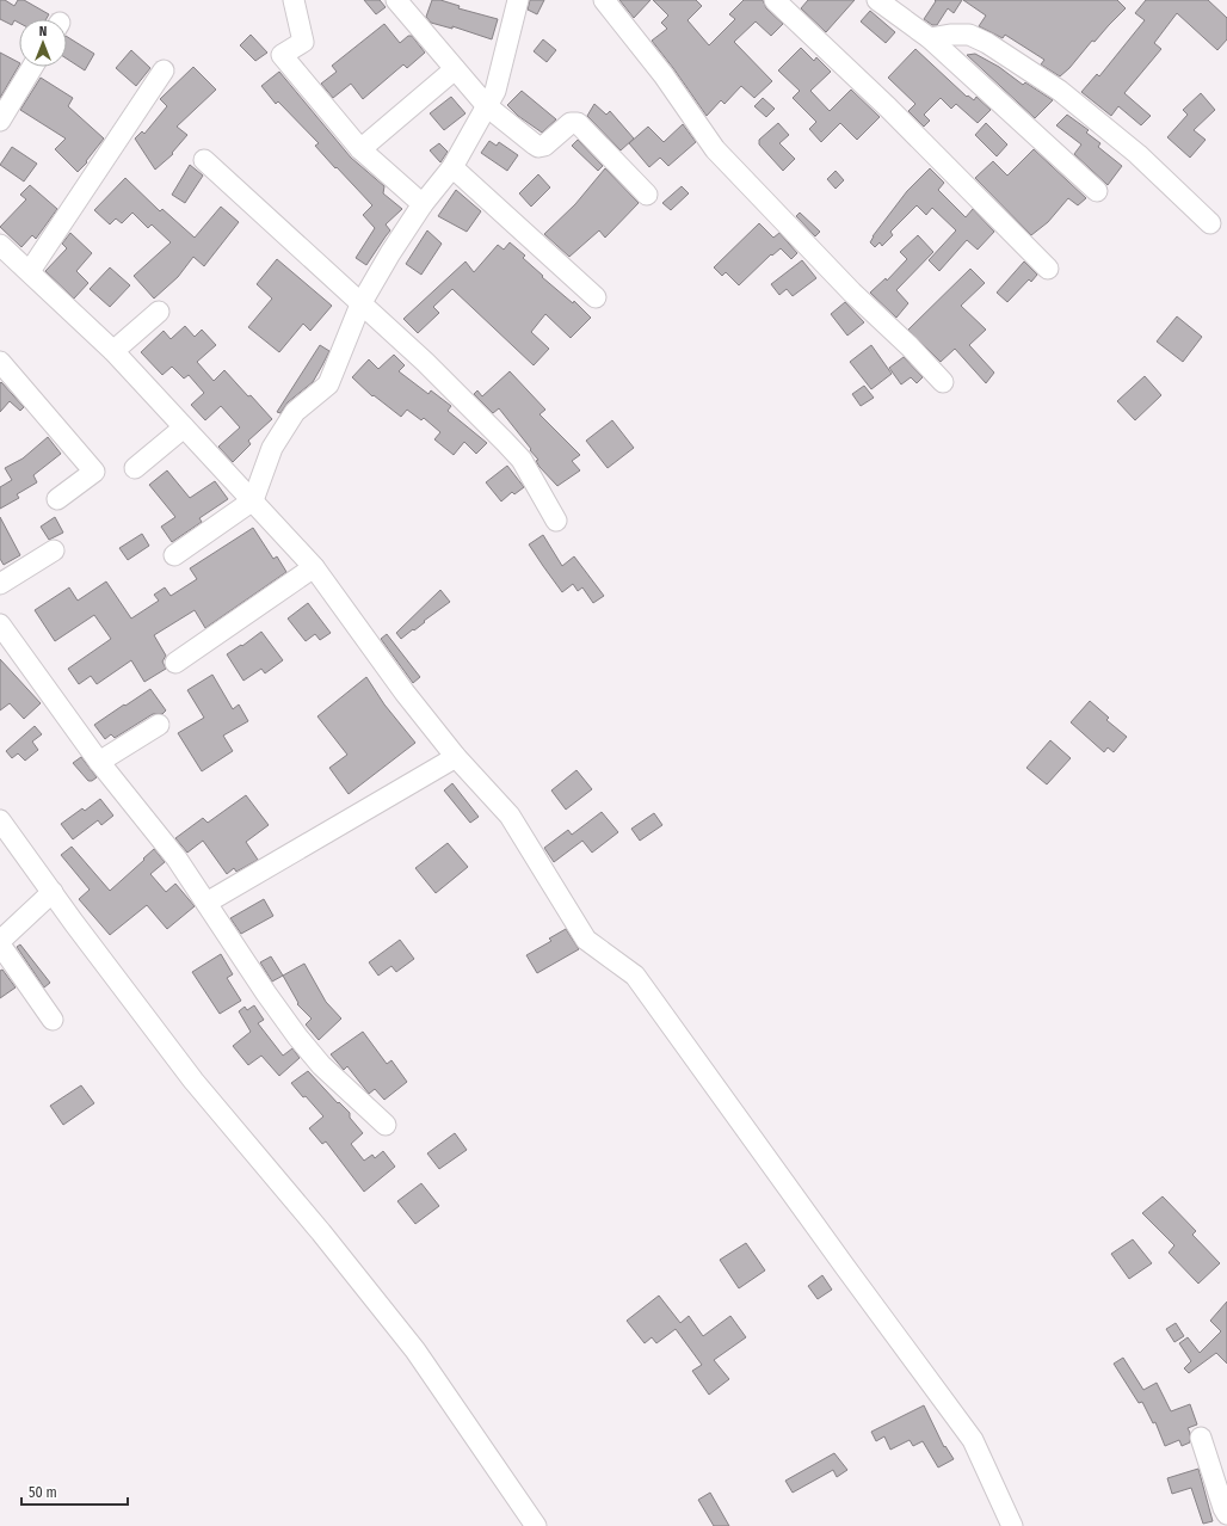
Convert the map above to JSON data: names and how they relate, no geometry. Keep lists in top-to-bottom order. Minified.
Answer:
{"scale_bar":"50 m","north":"top"}
